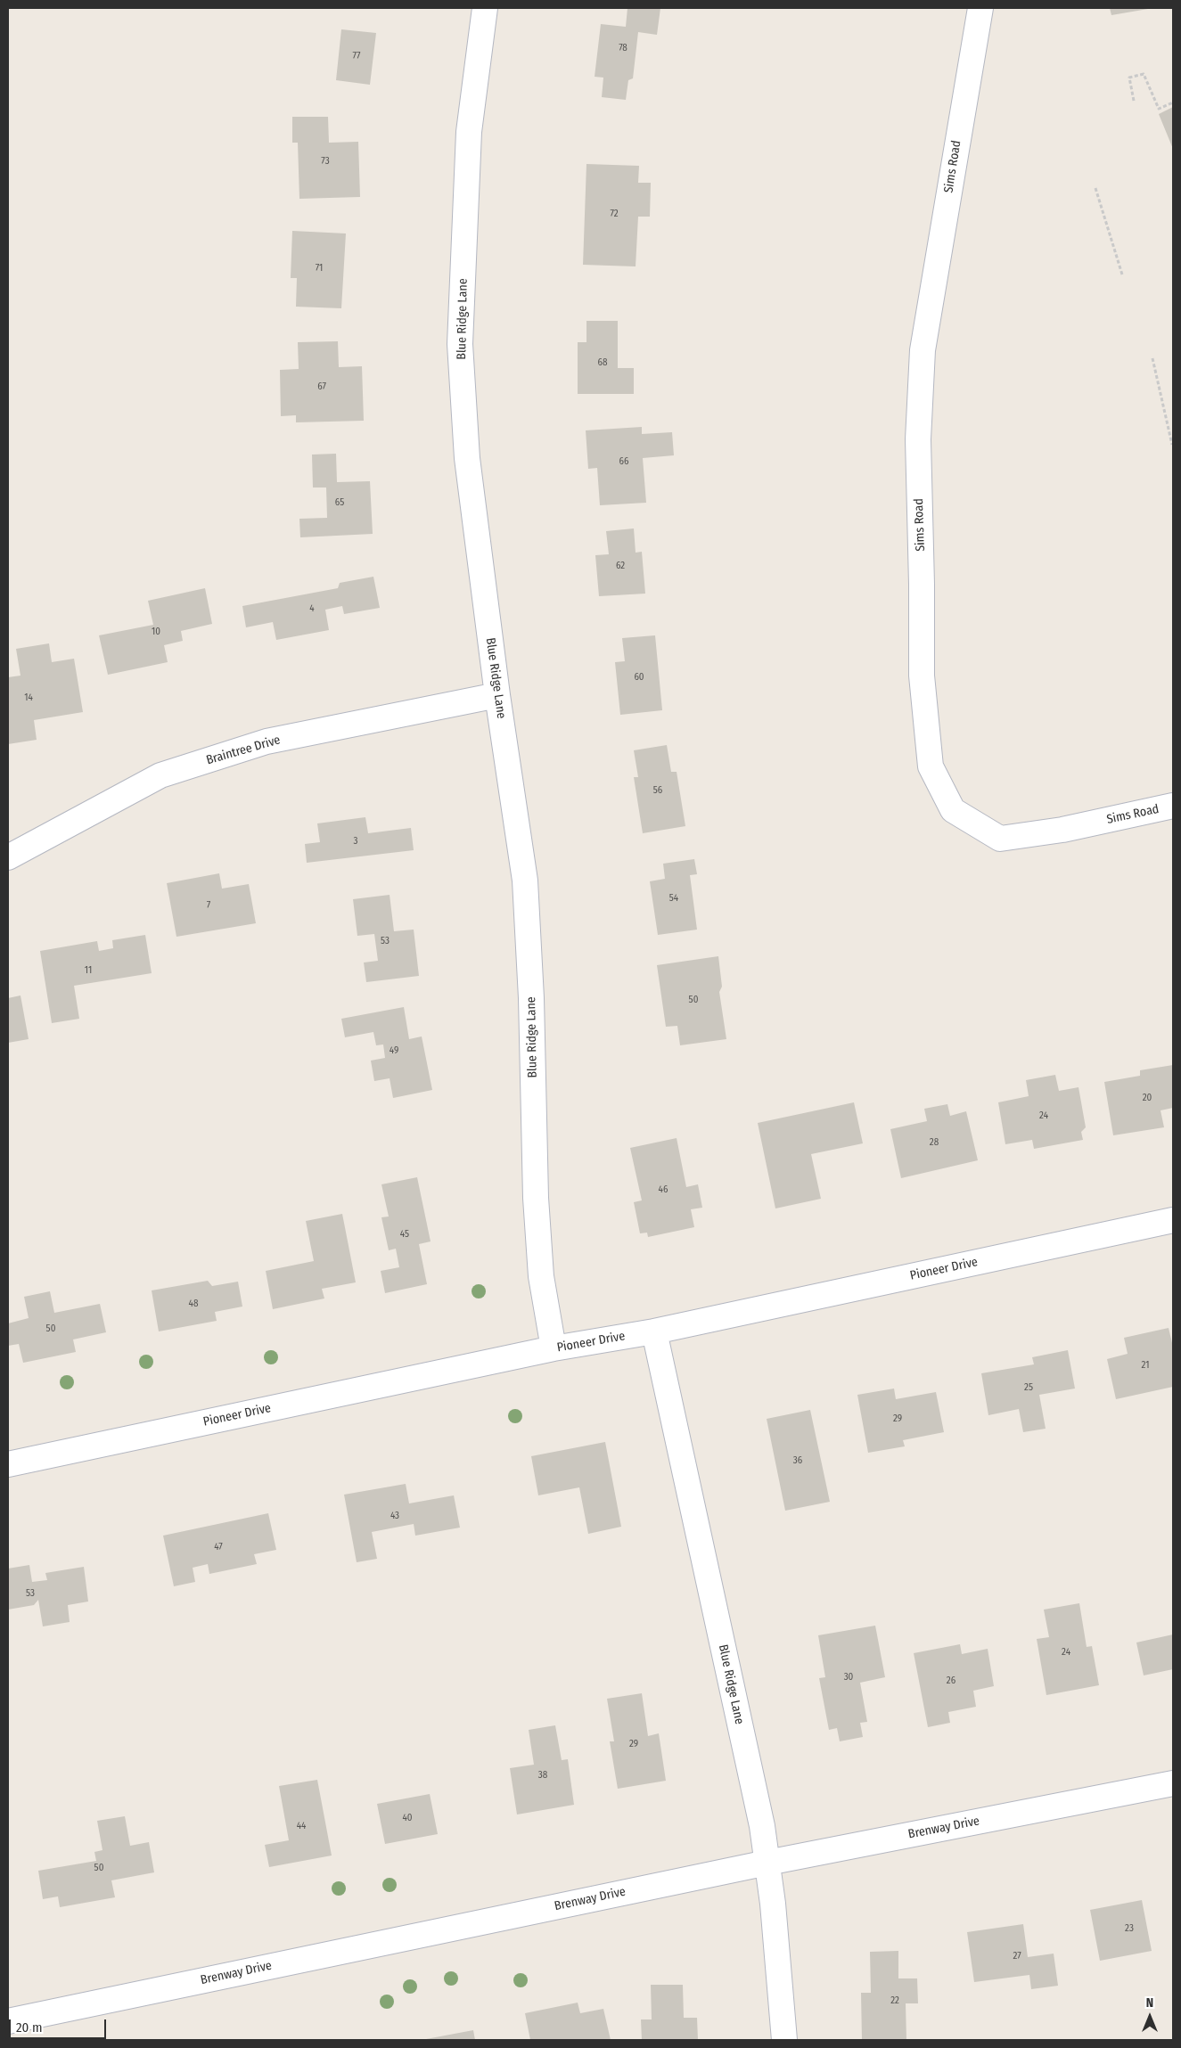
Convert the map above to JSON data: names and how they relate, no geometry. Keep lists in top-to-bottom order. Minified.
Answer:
{"streets":{"street":["Sims Road","Blue Ridge Lane","Braintree Drive","Pioneer Drive","Brenway Drive"]},"crossings":[["Blue Ridge Lane","Braintree Drive"],["Blue Ridge Lane","Pioneer Drive"],["Blue Ridge Lane","Brenway Drive"]],"house_numbers":["78","77","73","72","71","68","67","66","65","62","4","10","60","14","56","3","54","7","53","11","50","49","20","24","28","46","45","48","50","21","25","29","36","43","47","53","24","30","26","29","38","40","44","50","23","27","22"],"scale_bar":"20 m","north":"top"}
